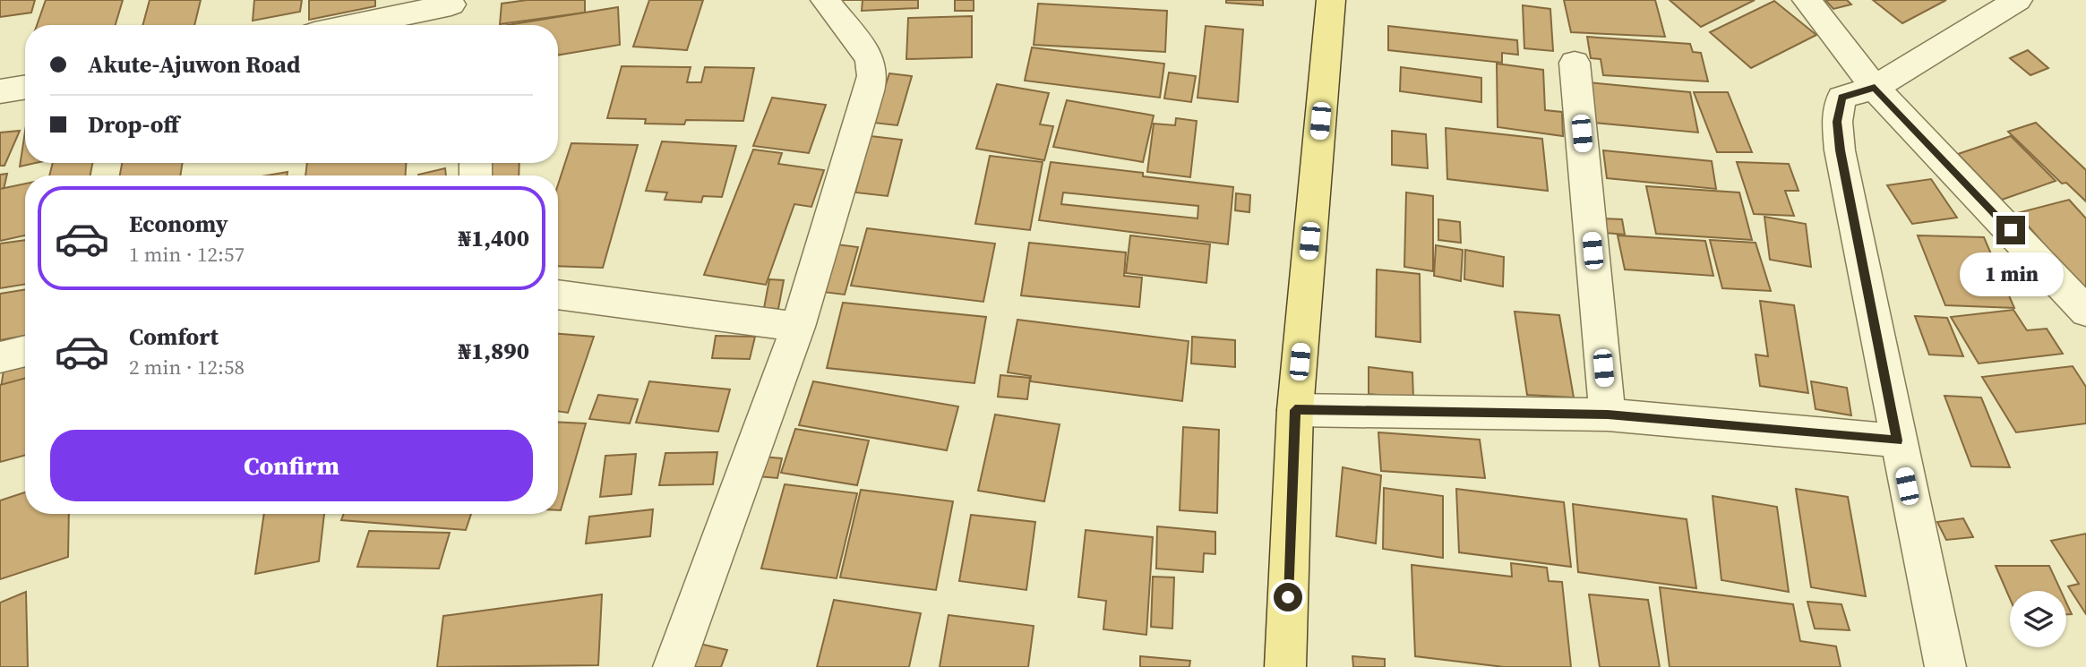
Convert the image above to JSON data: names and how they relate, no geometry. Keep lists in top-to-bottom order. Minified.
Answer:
{"page":{"banner":["Akute-Ajuwon Road","Drop-off"],"list":[{"name":"Economy","note":"1 min · 12:57","value":"₦1,400"},{"name":"Comfort","note":"2 min · 12:58","value":"₦1,890"}],"bubble":"1 min","buttons":"Confirm"}}
